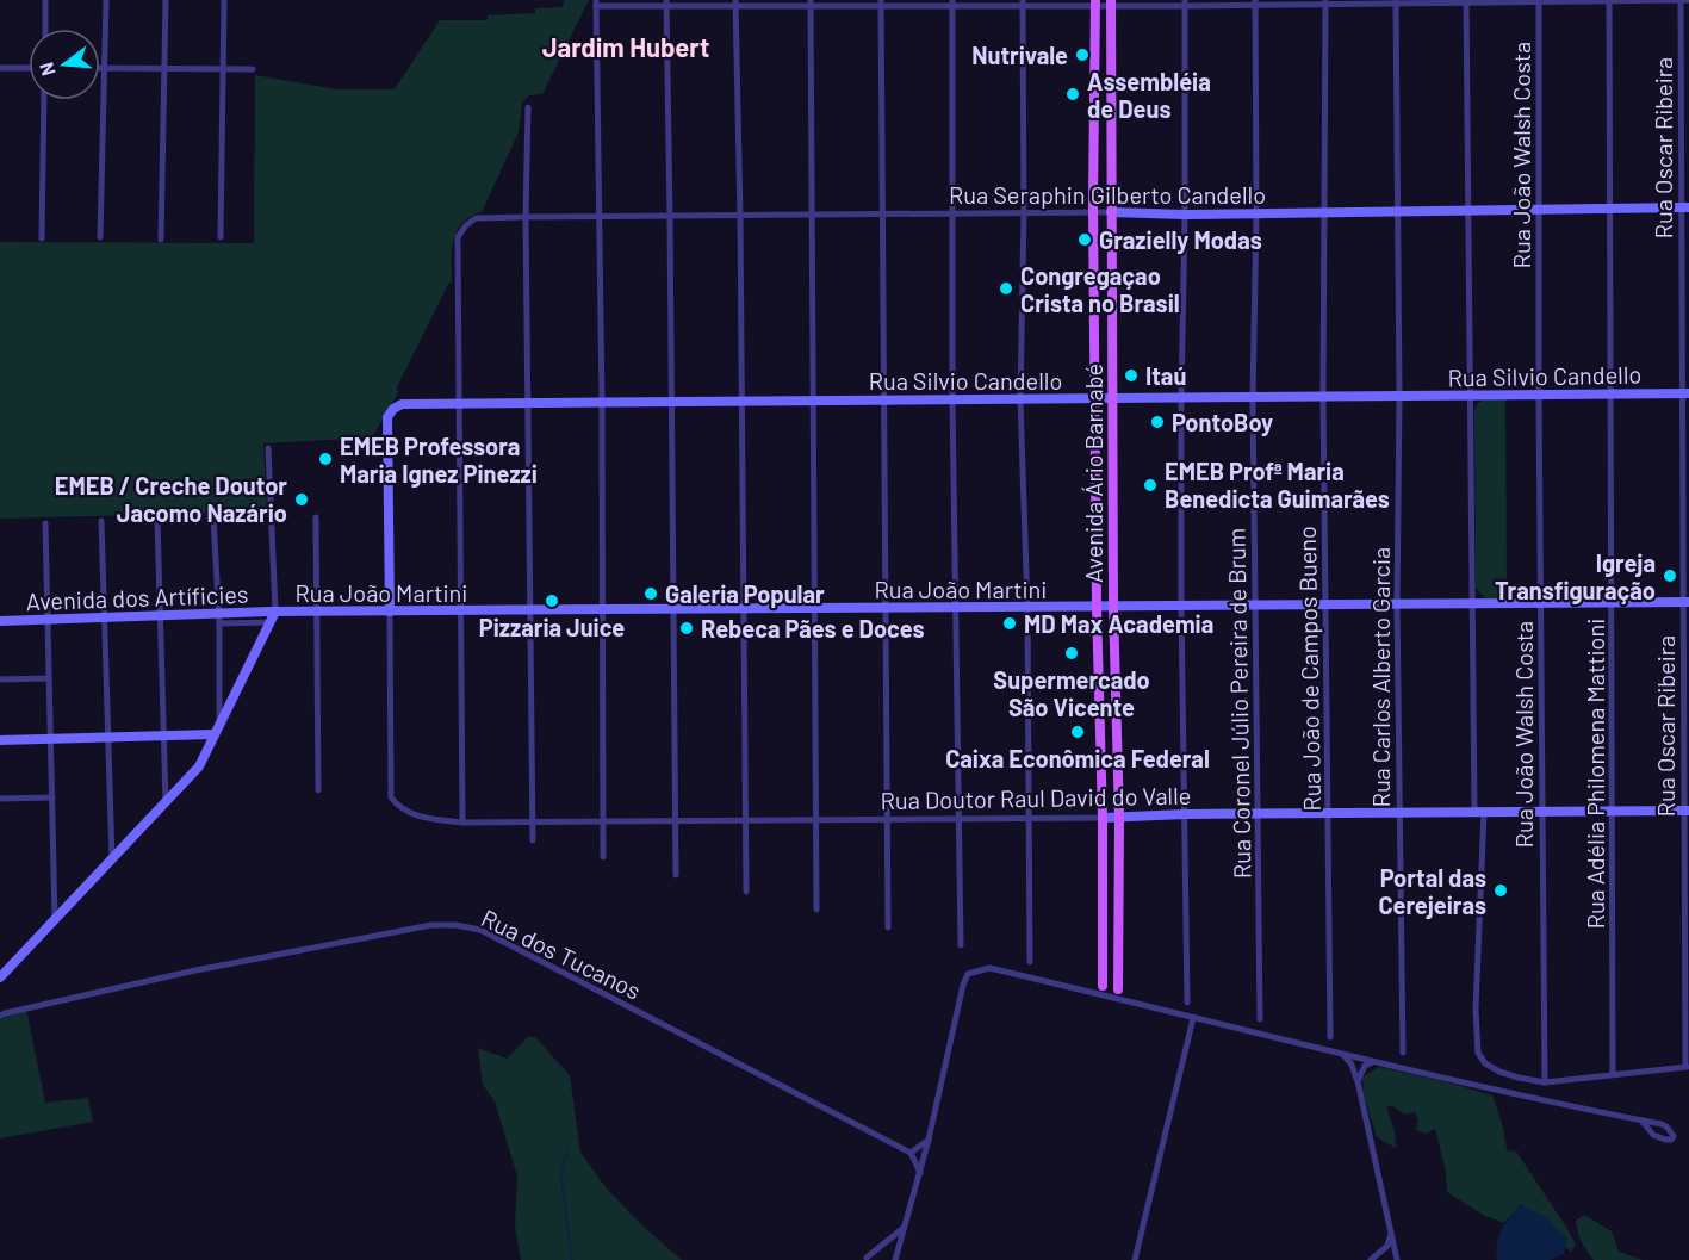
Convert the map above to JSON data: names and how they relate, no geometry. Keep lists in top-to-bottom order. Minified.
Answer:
{"streets":{"main road":["Avenida Ário Barnabé"],"street":["Rua Oscar Ribeira","Rua João Walsh Costa","Rua Seraphin Gilberto Candello","Rua Silvio Candello","Rua João Martini","Avenida dos Artíficies","Rua João de Campos Bueno","Rua Carlos Alberto Garcia","Rua Coronel Júlio Pereira de Brum","Rua Adélia Philomena Mattioni","Rua Doutor Raul David do Valle","Rua dos Tucanos"]},"crossings":[["Rua Oscar Ribeira","Rua Seraphin Gilberto Candello"],["Rua Oscar Ribeira","Rua Silvio Candello"],["Rua Oscar Ribeira","Rua João Martini"],["Rua Oscar Ribeira","Rua Doutor Raul David do Valle"],["Rua João Walsh Costa","Rua Seraphin Gilberto Candello"],["Rua João Walsh Costa","Rua Silvio Candello"],["Rua João Walsh Costa","Rua João Martini"],["Rua João Walsh Costa","Rua Doutor Raul David do Valle"],["Rua Seraphin Gilberto Candello","Rua Silvio Candello"],["Rua Seraphin Gilberto Candello","Avenida Ário Barnabé"],["Rua Seraphin Gilberto Candello","Rua João Martini"],["Rua Seraphin Gilberto Candello","Rua João de Campos Bueno"],["Rua Seraphin Gilberto Candello","Rua Carlos Alberto Garcia"],["Rua Seraphin Gilberto Candello","Rua Coronel Júlio Pereira de Brum"],["Rua Seraphin Gilberto Candello","Rua Adélia Philomena Mattioni"],["Rua Seraphin Gilberto Candello","Rua Doutor Raul David do Valle"],["Rua Silvio Candello","Avenida Ário Barnabé"],["Rua Silvio Candello","Rua João Martini"],["Rua Silvio Candello","Rua João de Campos Bueno"],["Rua Silvio Candello","Rua Carlos Alberto Garcia"],["Rua Silvio Candello","Rua Coronel Júlio Pereira de Brum"],["Rua Silvio Candello","Rua Adélia Philomena Mattioni"],["Rua Silvio Candello","Rua Doutor Raul David do Valle"],["Avenida Ário Barnabé","Rua João Martini"],["Avenida Ário Barnabé","Rua Doutor Raul David do Valle"],["Rua João Martini","Avenida dos Artíficies"],["Rua João Martini","Rua João de Campos Bueno"],["Rua João Martini","Rua Carlos Alberto Garcia"],["Rua João Martini","Rua Coronel Júlio Pereira de Brum"],["Rua João Martini","Rua Adélia Philomena Mattioni"],["Rua João Martini","Rua Doutor Raul David do Valle"],["Rua João de Campos Bueno","Rua Doutor Raul David do Valle"],["Rua Carlos Alberto Garcia","Rua Doutor Raul David do Valle"],["Rua Coronel Júlio Pereira de Brum","Rua Doutor Raul David do Valle"],["Rua Adélia Philomena Mattioni","Rua Doutor Raul David do Valle"]],"districts":["Jardim Hubert"],"places":["Nutrivale","Assembléia de Deus","Grazielly Modas","Congregaçao Crista no Brasil","Itaú","PontoBoy","EMEB Professora Maria Ignez Pinezzi","EMEB Profª Maria Benedicta Guimarães","EMEB / Creche Doutor Jacomo Nazário","Igreja Transfiguração","Galeria Popular","Pizzaria Juice","MD Max Academia","Rebeca Pães e Doces","Supermercado São Vicente","Caixa Econômica Federal","Portal das Cerejeiras"],"north":"left"}
